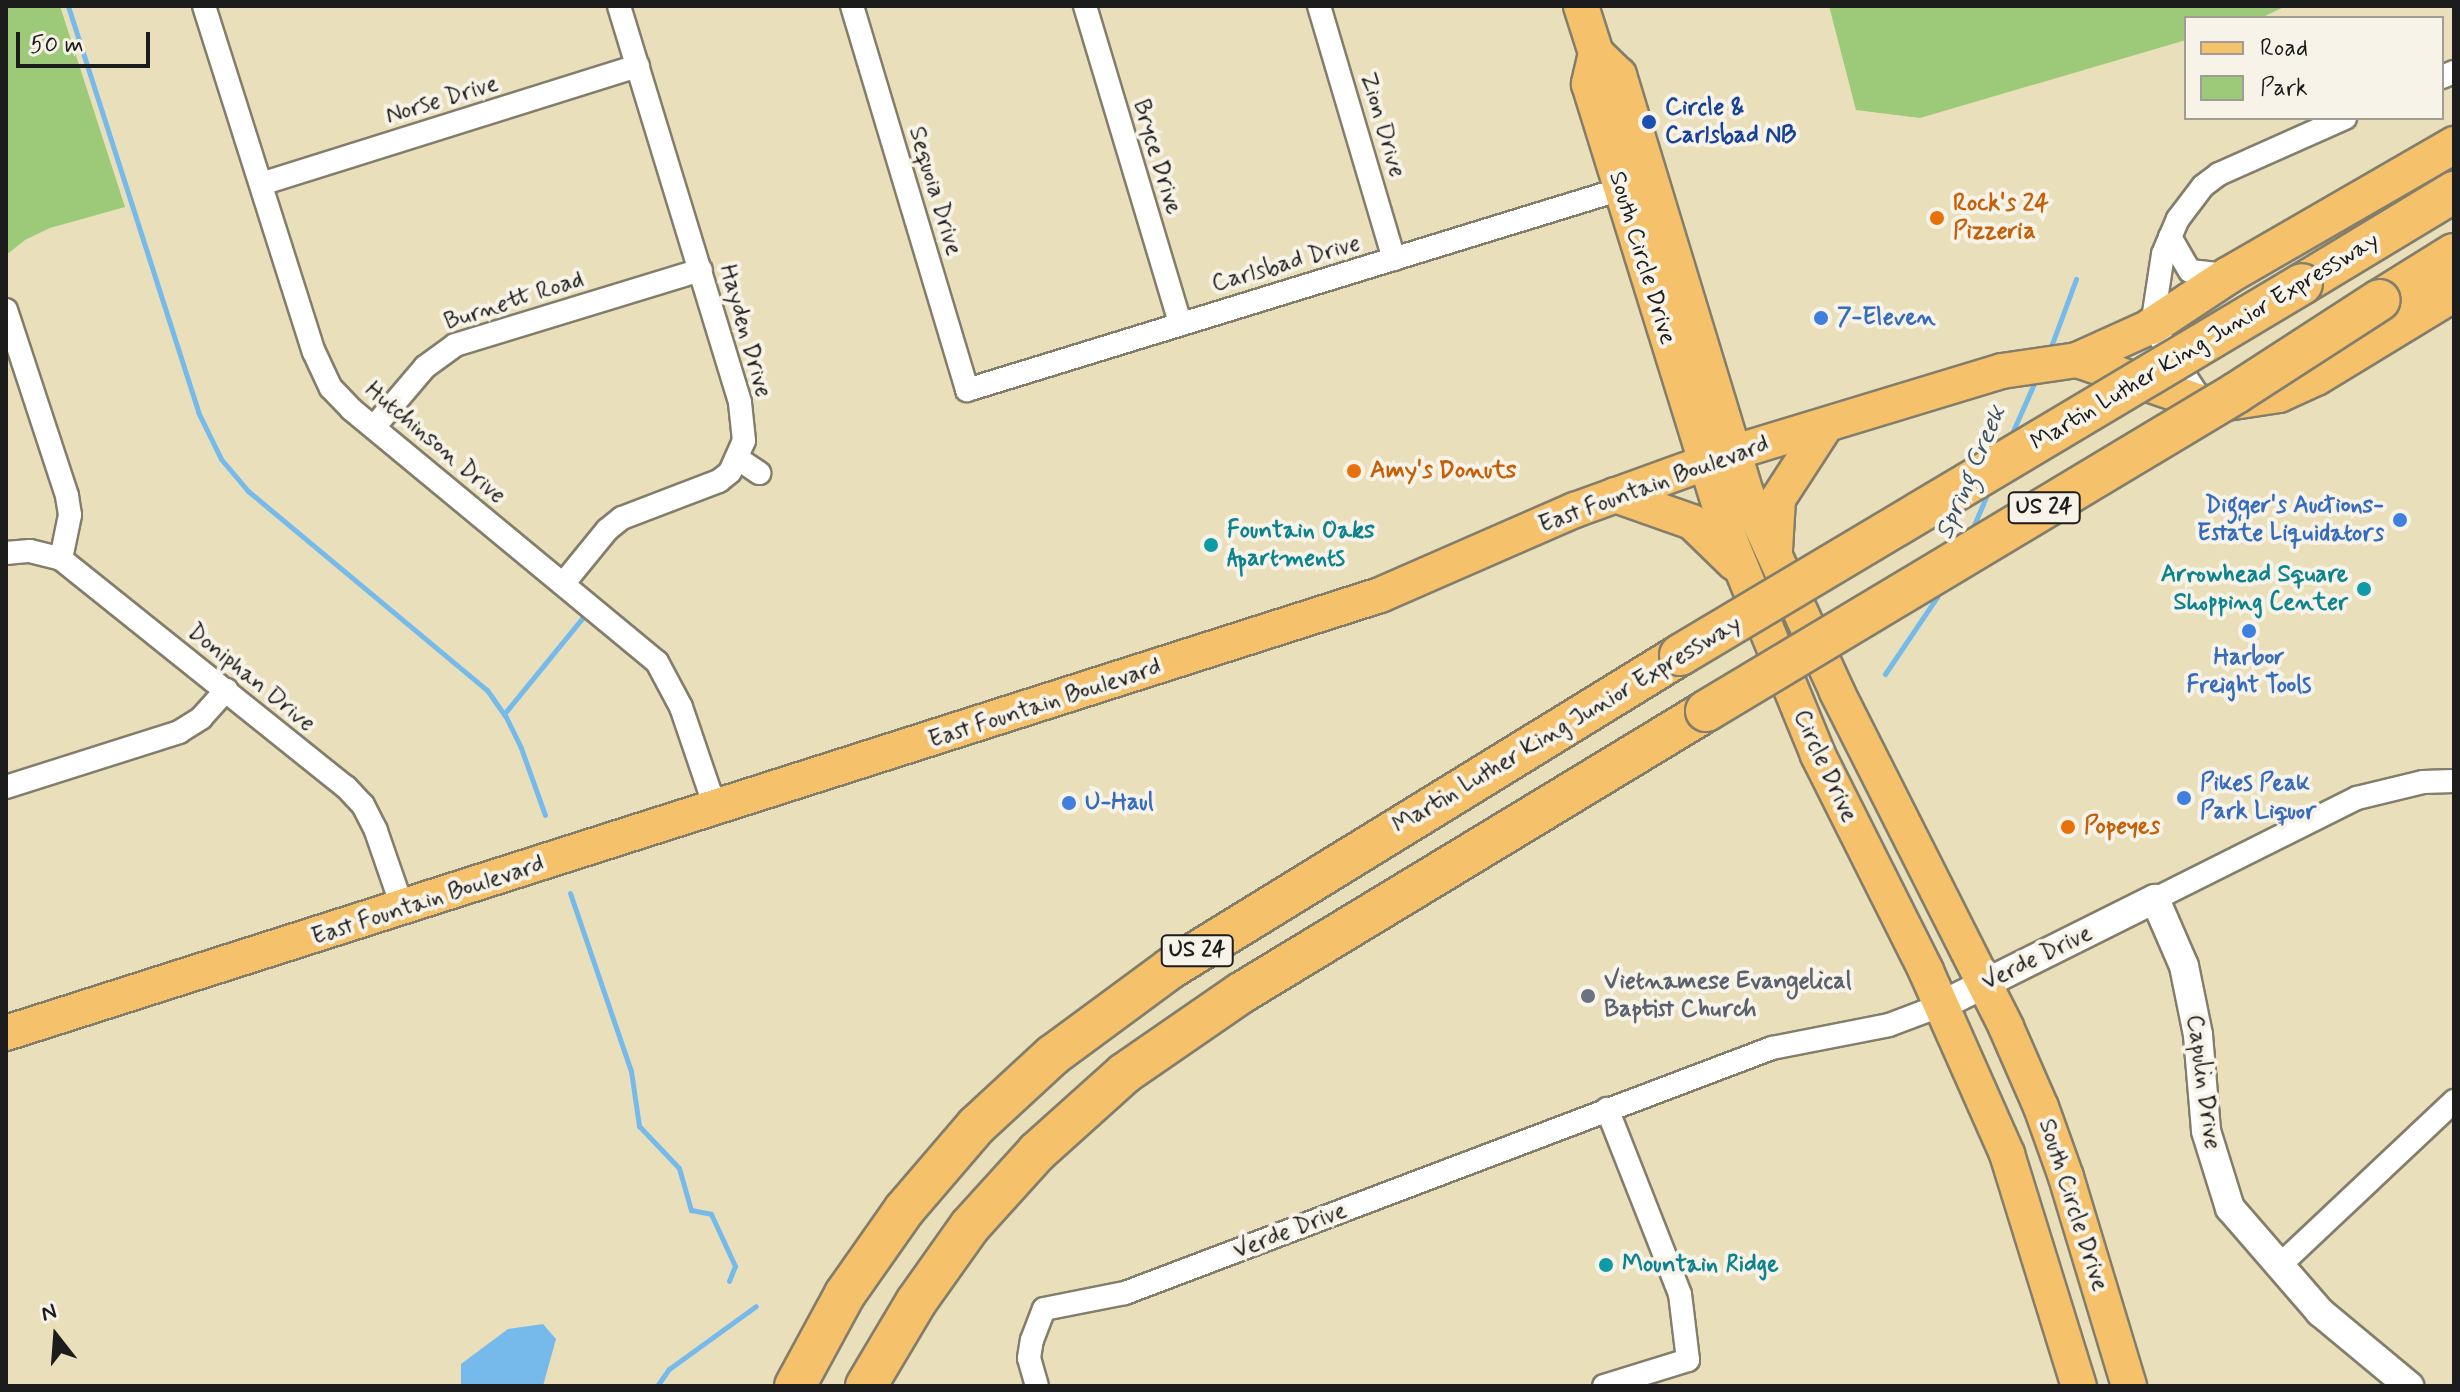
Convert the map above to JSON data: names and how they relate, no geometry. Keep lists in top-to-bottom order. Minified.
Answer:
{"streets":{"highway":["Martin Luther King Junior Expressway","US 24"],"main road":["South Circle Drive","East Fountain Boulevard","Circle Drive"],"street":["Norse Drive","Zion Drive","Bryce Drive","Sequoia Drive","Carlsbad Drive","Burnett Road","Hayden Drive","Hutchinson Drive","Doniphan Drive","Verde Drive","Capulin Drive"]},"crossings":[["Norse Drive","Hayden Drive"],["Norse Drive","Hutchinson Drive"],["Zion Drive","Carlsbad Drive"],["Bryce Drive","Carlsbad Drive"],["Sequoia Drive","Carlsbad Drive"],["South Circle Drive","Carlsbad Drive"],["South Circle Drive","East Fountain Boulevard"],["South Circle Drive","Circle Drive"],["Burnett Road","Hayden Drive"],["Burnett Road","Hutchinson Drive"],["Hutchinson Drive","East Fountain Boulevard"],["East Fountain Boulevard","Doniphan Drive"],["East Fountain Boulevard","Circle Drive"],["Circle Drive","Verde Drive"],["Verde Drive","Capulin Drive"]],"water":["Spring Creek"],"places":["Circle & Carlsbad NB","Rock's 24 Pizzeria","7-Eleven","Amy's Donuts","Digger's Auctions- Estate Liquidators","Fountain Oaks Apartments","Arrowhead Square Shopping Center","Harbor Freight Tools","Pikes Peak Park Liquor","U-Haul","Popeyes","Vietnamese Evangelical Baptist Church","Mountain Ridge"],"legend":["Road","Park"],"scale_bar":"50 m","north":"top"}
